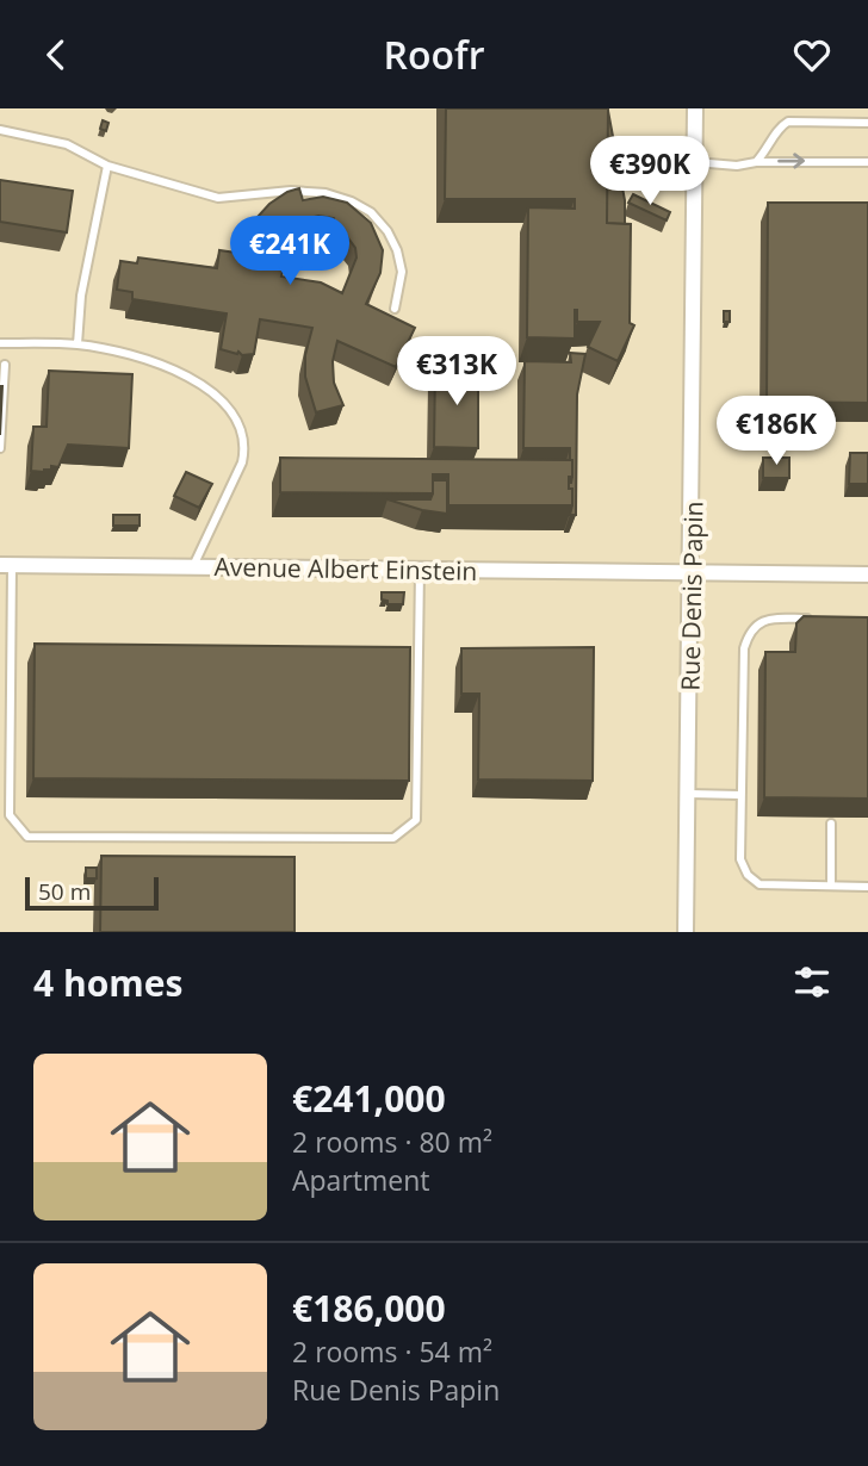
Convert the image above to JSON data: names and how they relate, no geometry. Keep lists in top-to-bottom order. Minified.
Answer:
{"streets":{"street":["Avenue Albert Einstein","Rue Denis Papin"]},"crossings":[["Avenue Albert Einstein","Rue Denis Papin"]],"scale_bar":"50 m","page":{"header":"Roofr","price":["€390K","€241K","€313K","€186K"],"scale":"50 m","heading":"4 homes","list":[{"name":"€241,000","note":"2 rooms · 80 m² · Apartment"},{"name":"€186,000","note":"2 rooms · 54 m² · Rue Denis Papin"}]}}
